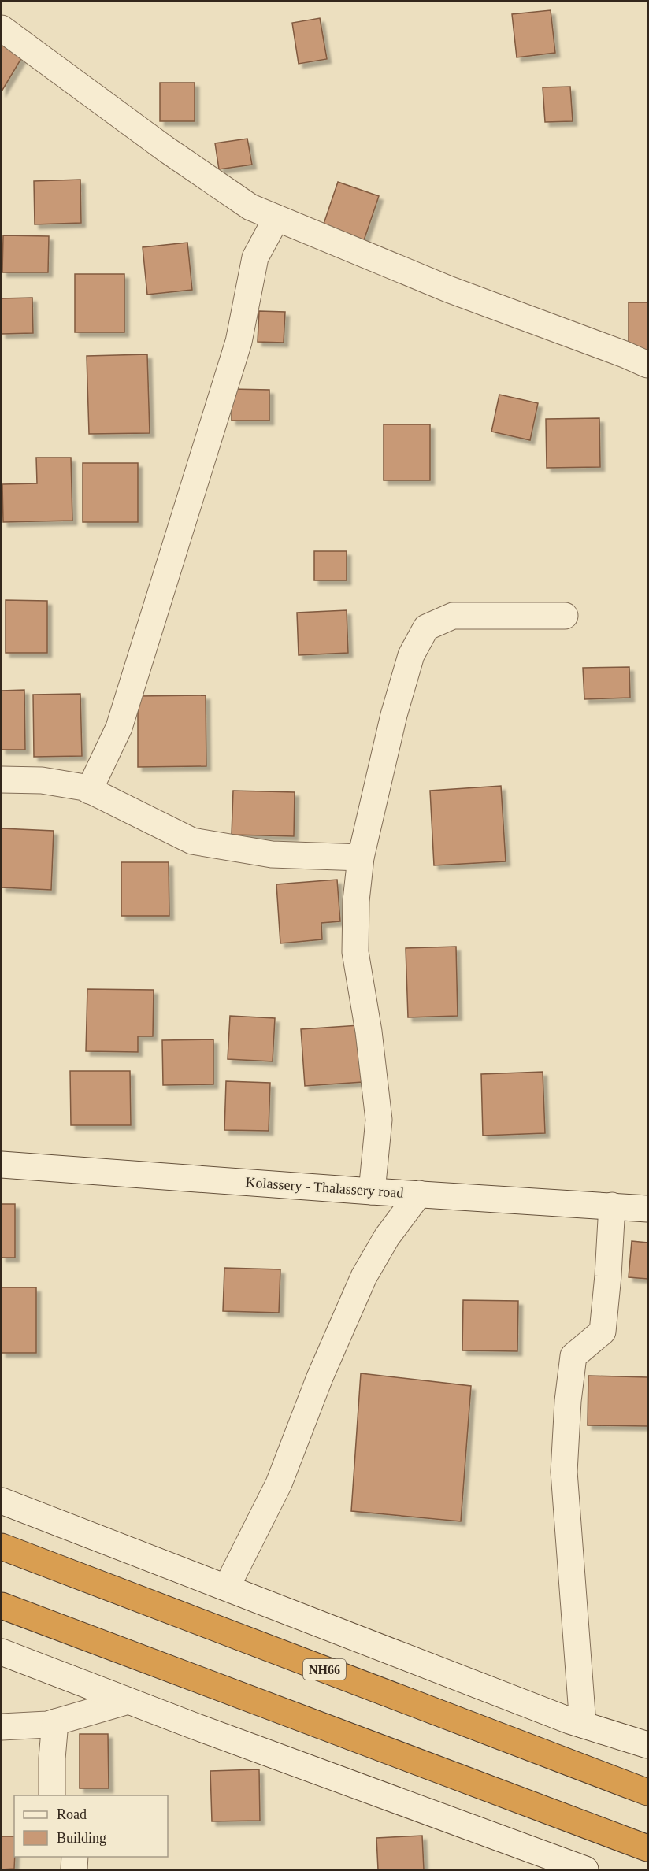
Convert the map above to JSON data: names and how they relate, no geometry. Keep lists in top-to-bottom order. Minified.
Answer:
{"streets":{"highway":["NH66"],"street":["Kolassery - Thalassery road"]},"legend":["Road","Building"]}
